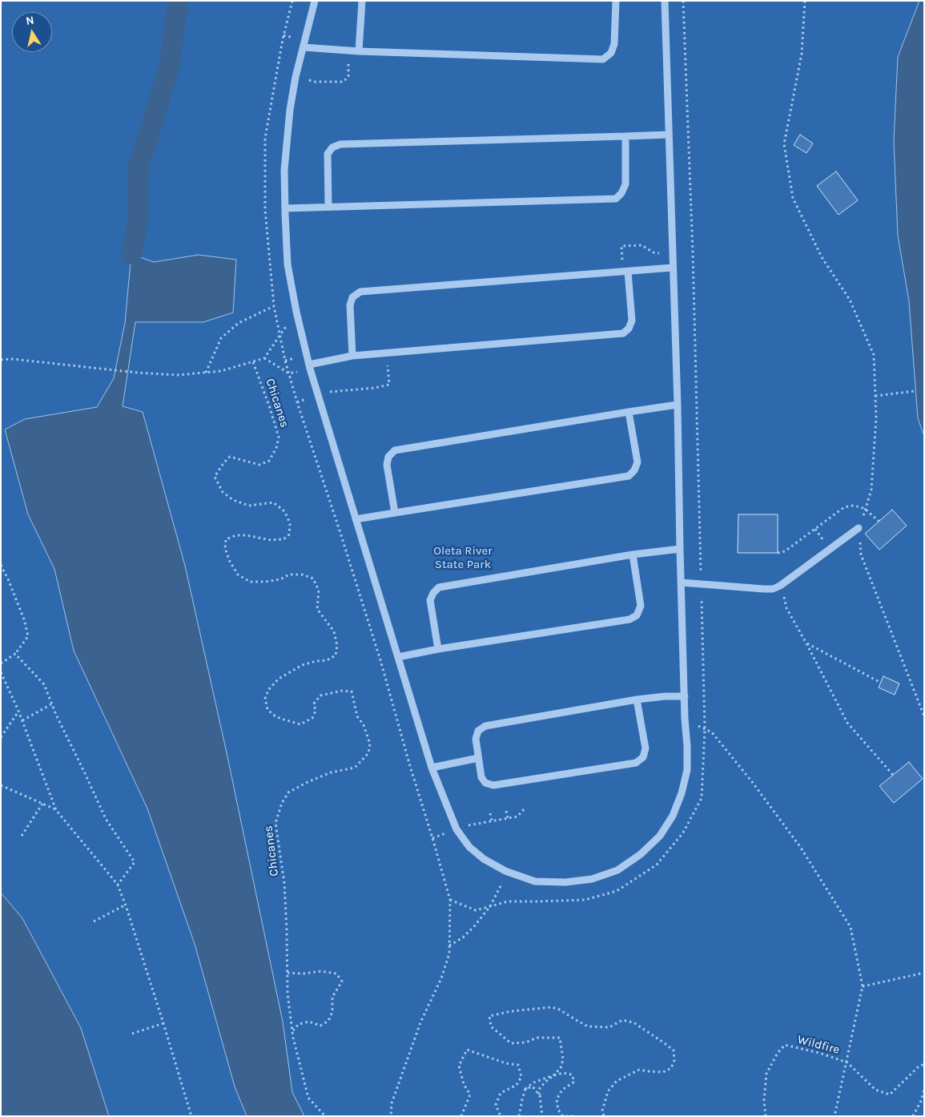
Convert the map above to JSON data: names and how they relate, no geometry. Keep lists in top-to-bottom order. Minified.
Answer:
{"streets":{"path":["Chicanes","Wildfire"]},"parks":["Oleta River State Park"],"north":"top"}
